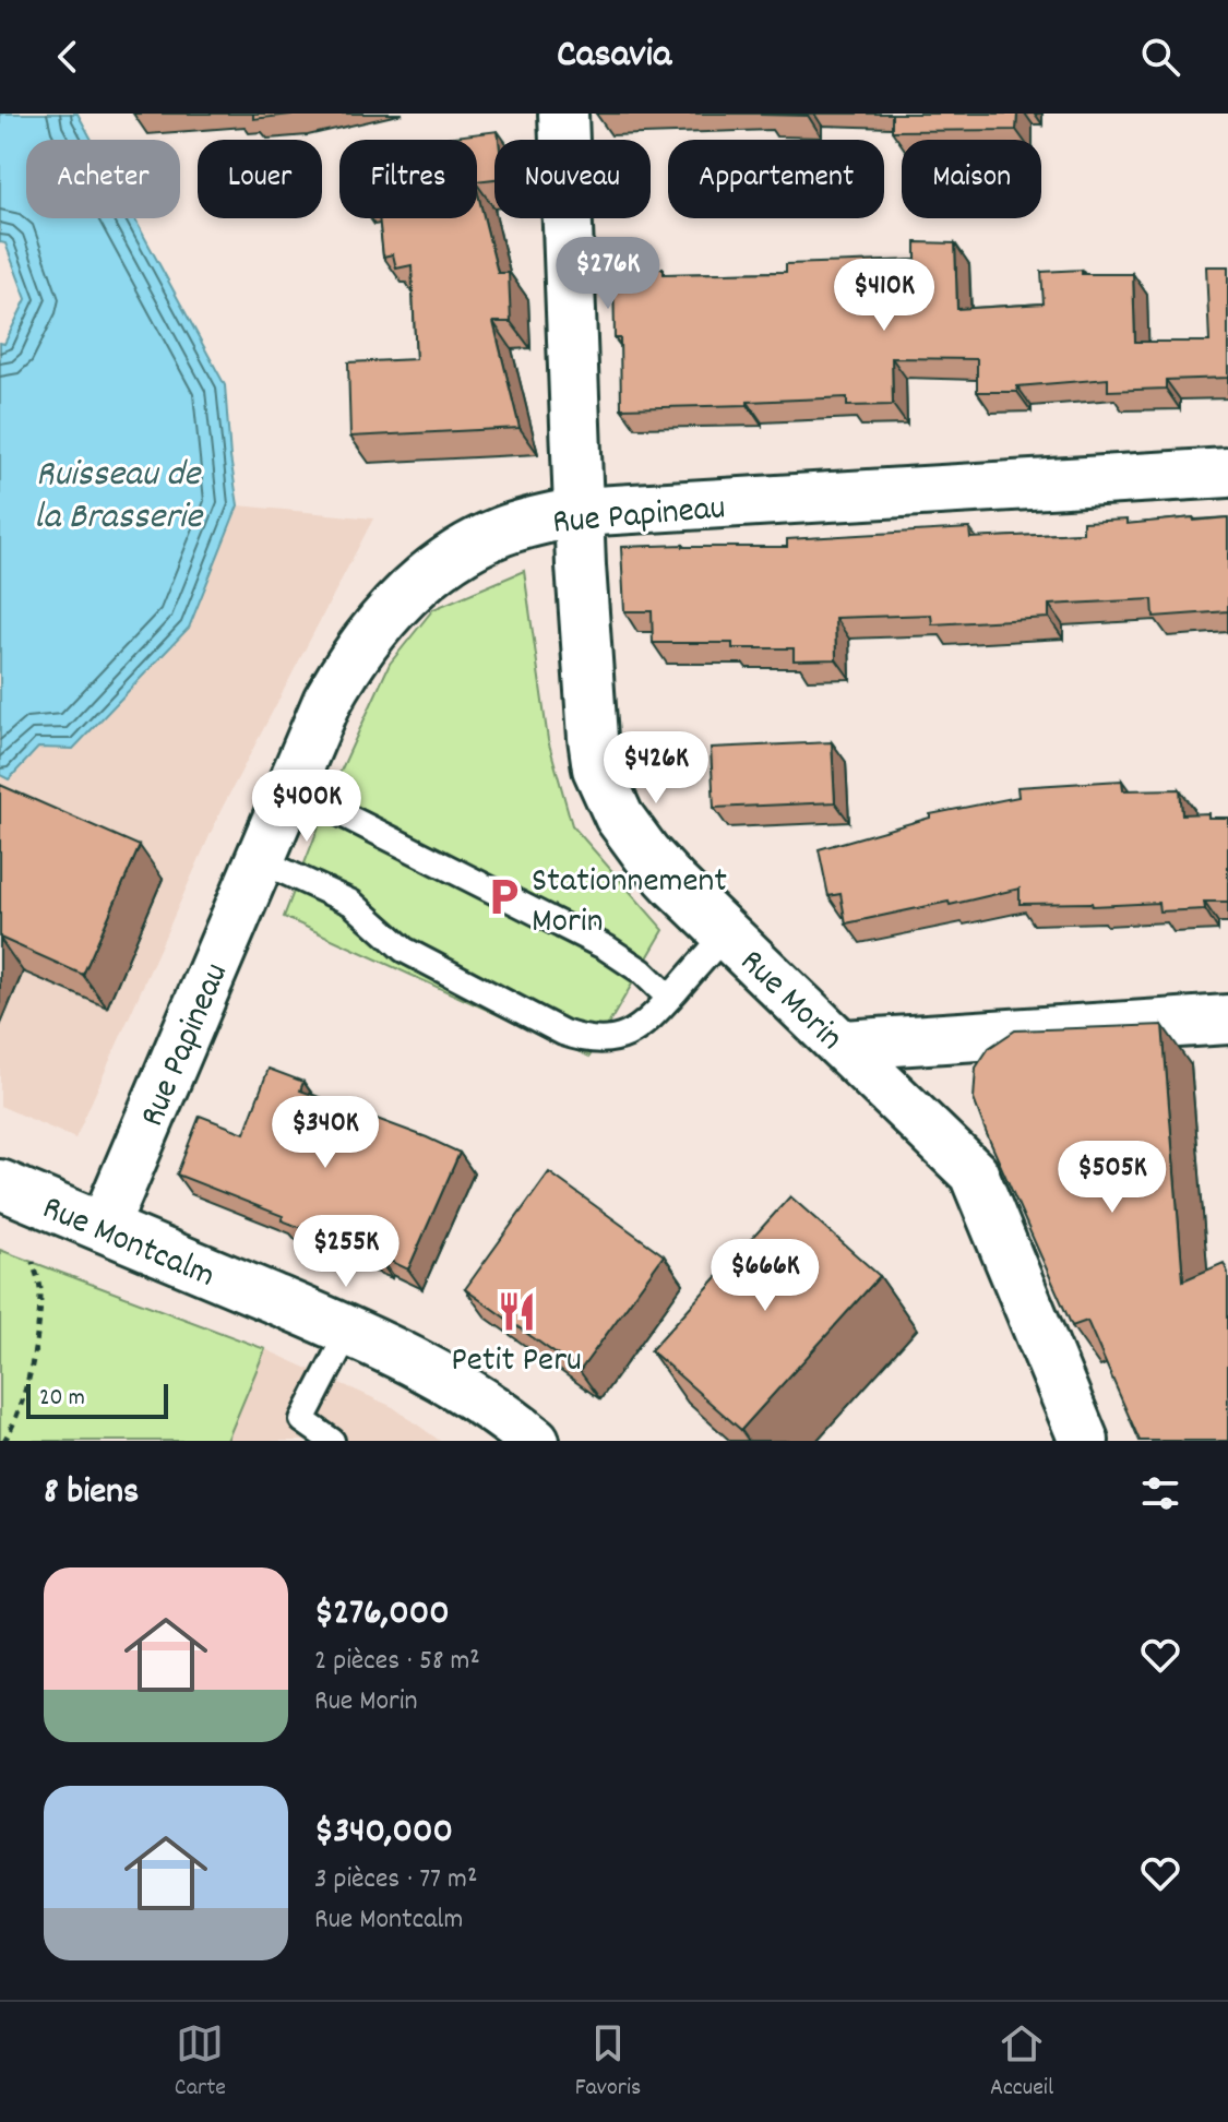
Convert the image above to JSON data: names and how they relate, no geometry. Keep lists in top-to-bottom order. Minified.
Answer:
{"streets":{"street":["Rue Papineau","Rue Morin","Rue Montcalm"]},"crossings":[["Rue Papineau","Rue Morin"],["Rue Papineau","Rue Montcalm"]],"water":["Ruisseau de la Brasserie"],"places":{"parking":["Stationnement Morin"],"restaurant":["Petit Peru"]},"scale_bar":"20 m","page":{"header":"Casavia","chip":["Acheter","Louer","Filtres","Nouveau","Appartement","Maison"],"price":["$276K","$410K","$426K","$400K","$340K","$505K","$255K","$666K"],"scale":"20 m","heading":"8 biens","list":[{"name":"$276,000","note":"2 pièces · 58 m² · Rue Morin"},{"name":"$340,000","note":"3 pièces · 77 m² · Rue Montcalm"}],"tabs":["Carte","Favoris","Accueil"]}}
